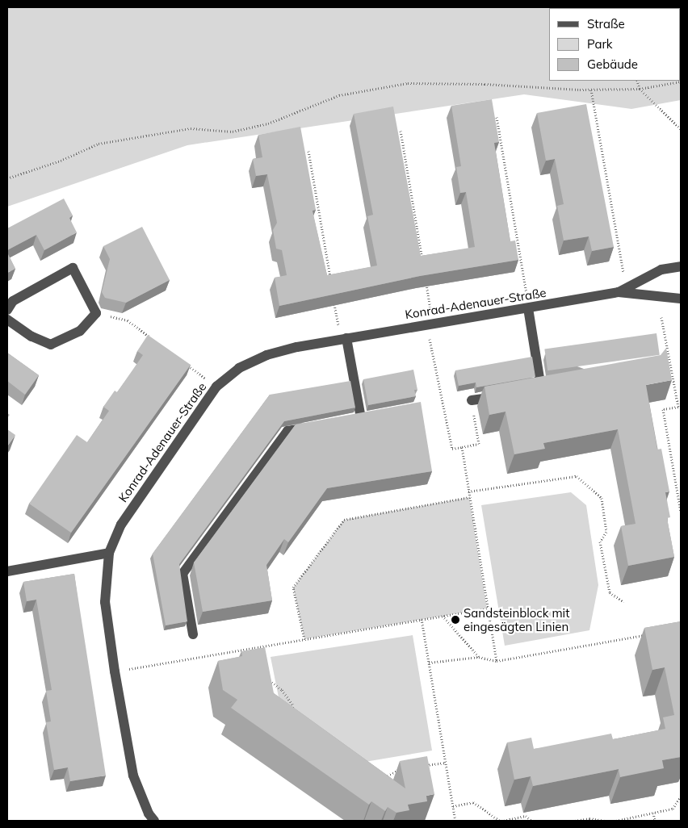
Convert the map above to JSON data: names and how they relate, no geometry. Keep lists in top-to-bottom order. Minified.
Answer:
{"streets":{"street":["Konrad-Adenauer-Straße"]},"places":["Sandsteinblock mit eingesägten Linien"],"legend":["Straße","Park","Gebäude"]}
